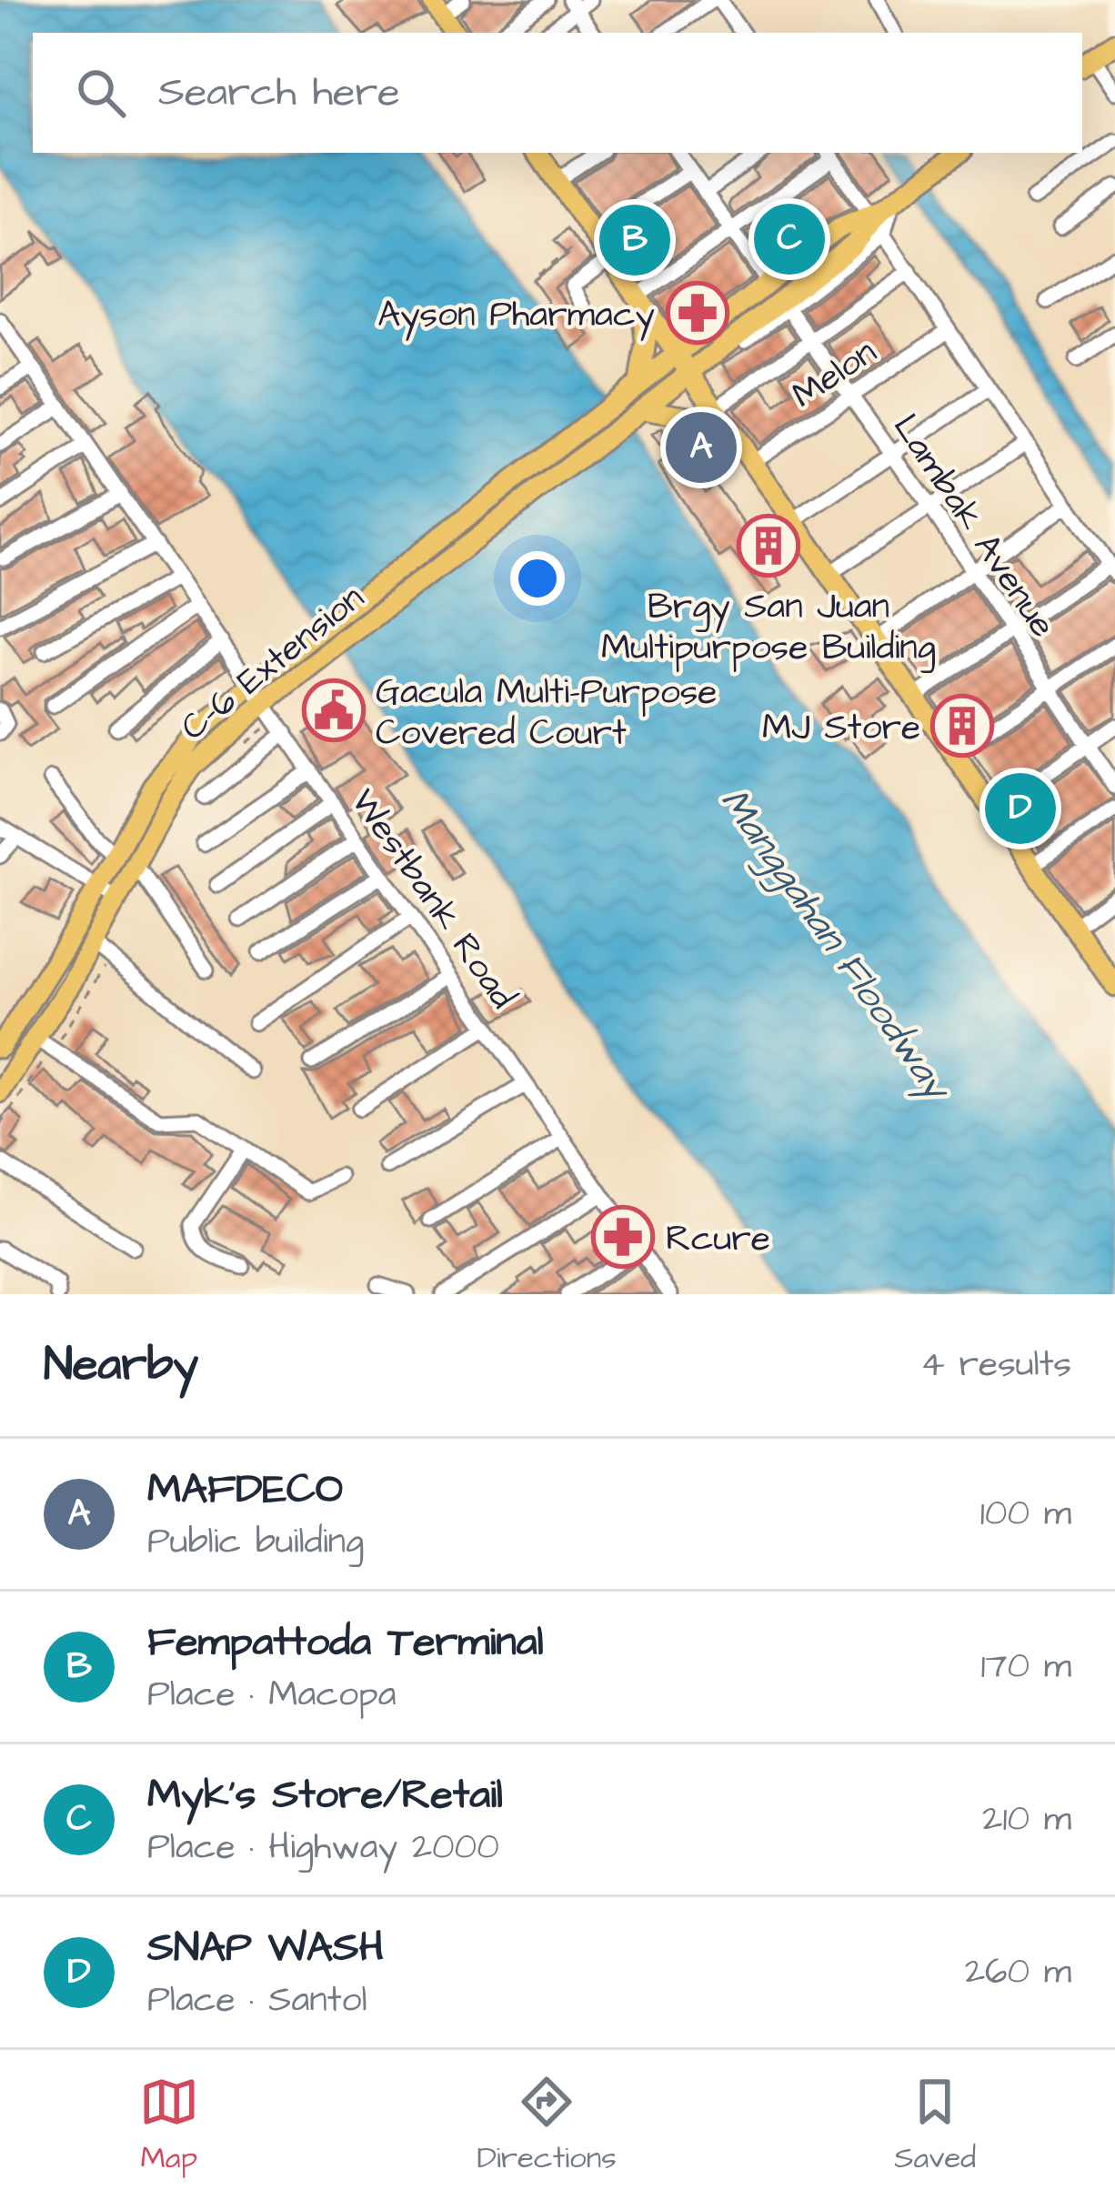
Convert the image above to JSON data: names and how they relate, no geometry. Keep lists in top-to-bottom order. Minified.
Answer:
{"streets":{"main road":["C-6 Extension"],"street":["Melon","Lambak Avenue","Westbank Road"]},"crossings":[["Melon","Lambak Avenue"],["Lambak Avenue","C-6 Extension"],["C-6 Extension","Westbank Road"]],"water":["Manggahan Floodway"],"places":{"pharmacy":["Ayson Pharmacy","Rcure"],"building":["Brgy San Juan Multipurpose Building","MJ Store"],"public building":["Gacula Multi-Purpose Covered Court"]},"page":{"search":"Search here","pins":["C","B","A","D"],"heading":["Nearby","4 results"],"list":[{"mark":"A","name":"MAFDECO","note":"Public building","value":"100 m"},{"mark":"B","name":"Fempattoda Terminal","note":"Place · Macopa","value":"170 m"},{"mark":"C","name":"Myk's Store/Retail","note":"Place · Highway 2000","value":"210 m"},{"mark":"D","name":"SNAP WASH","note":"Place · Santol","value":"260 m"}],"nav":["Map","Directions","Saved"]}}
